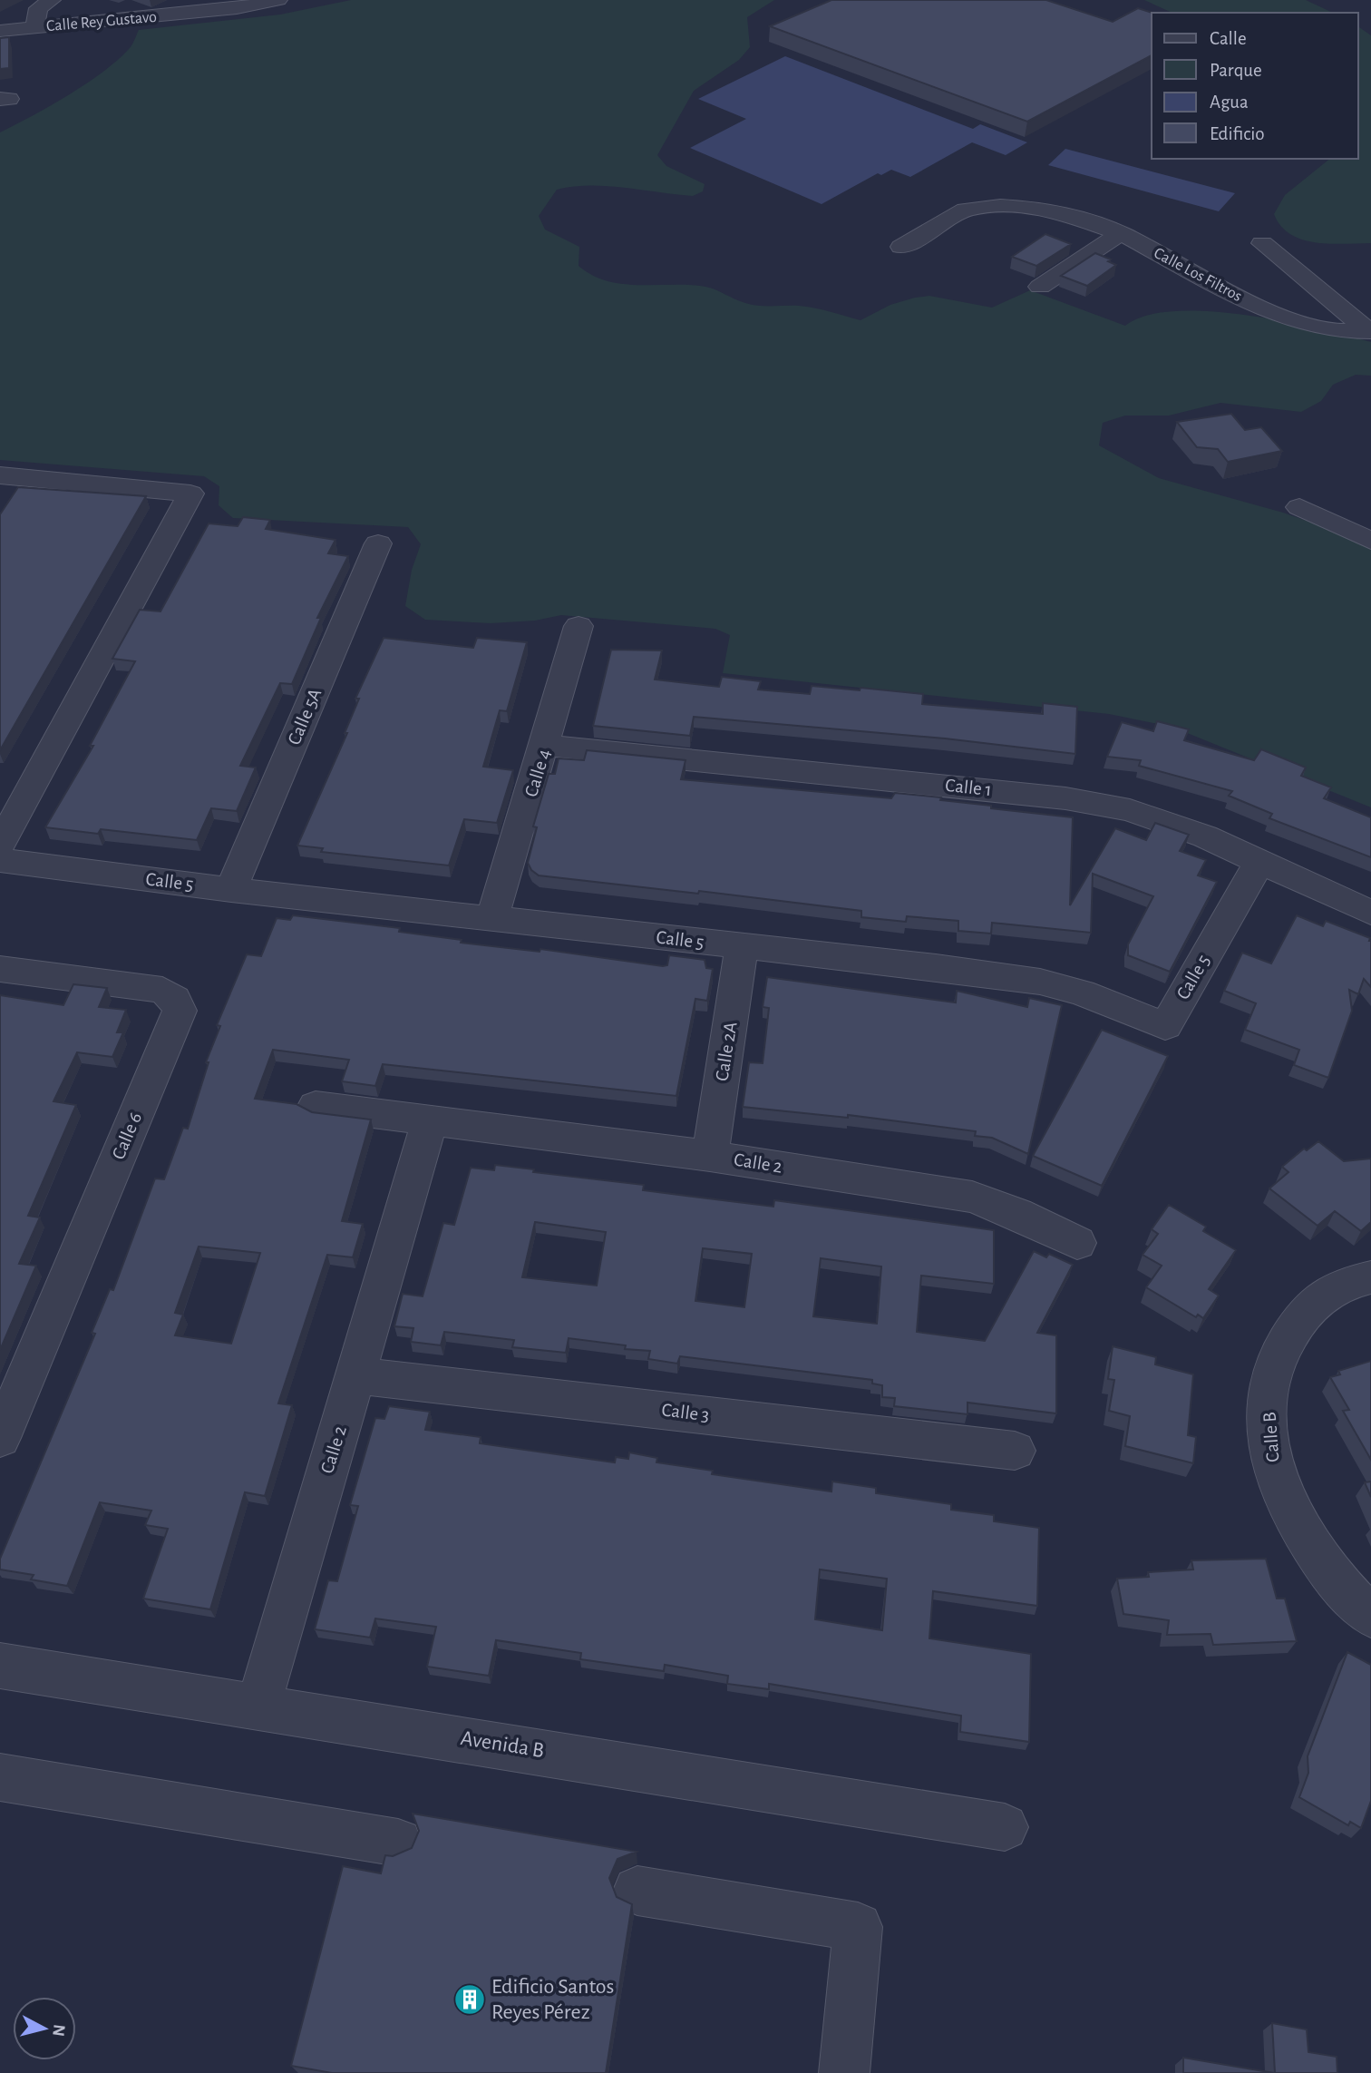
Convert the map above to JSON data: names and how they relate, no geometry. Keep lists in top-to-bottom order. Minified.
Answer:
{"streets":{"street":["Calle Rey Gustavo","Calle Los Filtros","Calle 5A","Calle 4","Calle 1","Calle 5","Calle 2A","Calle 6","Calle 2","Calle 3","Calle B","Avenida B"]},"crossings":[["Calle 5A","Calle 5"],["Calle 4","Calle 1"],["Calle 4","Calle 5"],["Calle 1","Calle 5"],["Calle 5","Calle 2A"],["Calle 2A","Calle 2"],["Calle 2","Calle 3"],["Calle 2","Avenida B"]],"places":{"building":["Edificio Santos Reyes Pérez"]},"legend":["Calle","Parque","Agua","Edificio"],"north":"right"}
